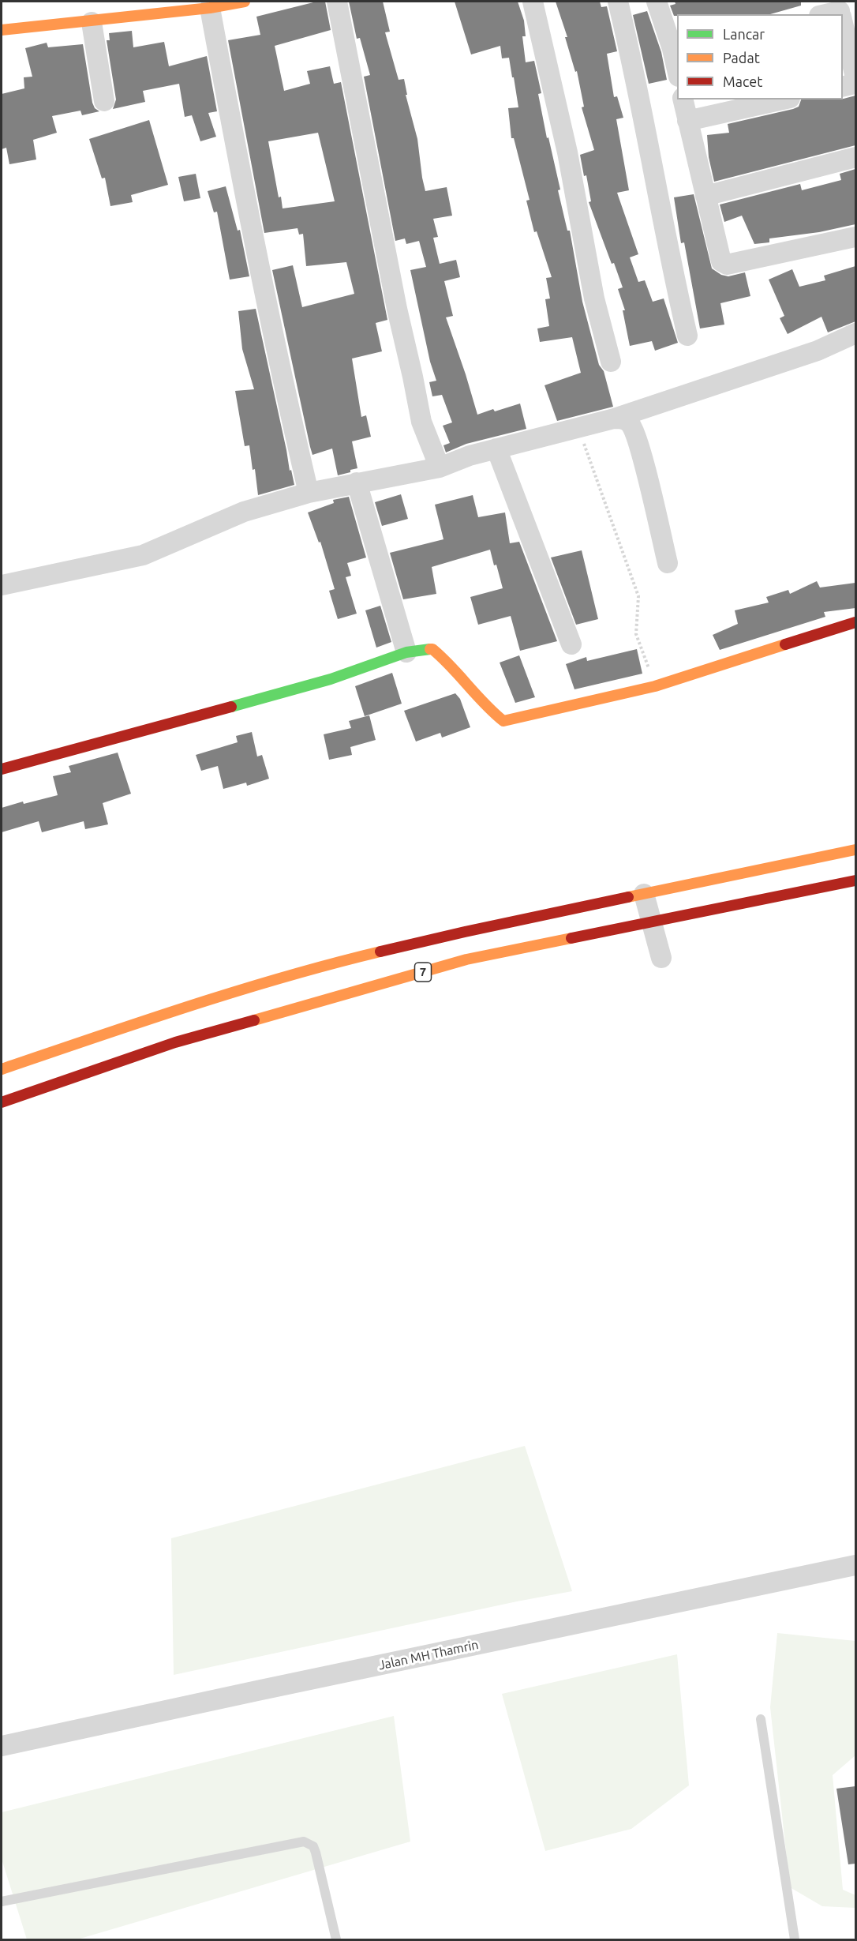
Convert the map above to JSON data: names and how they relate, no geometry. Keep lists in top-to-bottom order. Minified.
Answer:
{"streets":{"main road":["7"],"street":["Jalan MH Thamrin"]},"legend":["Lancar","Padat","Macet"]}
